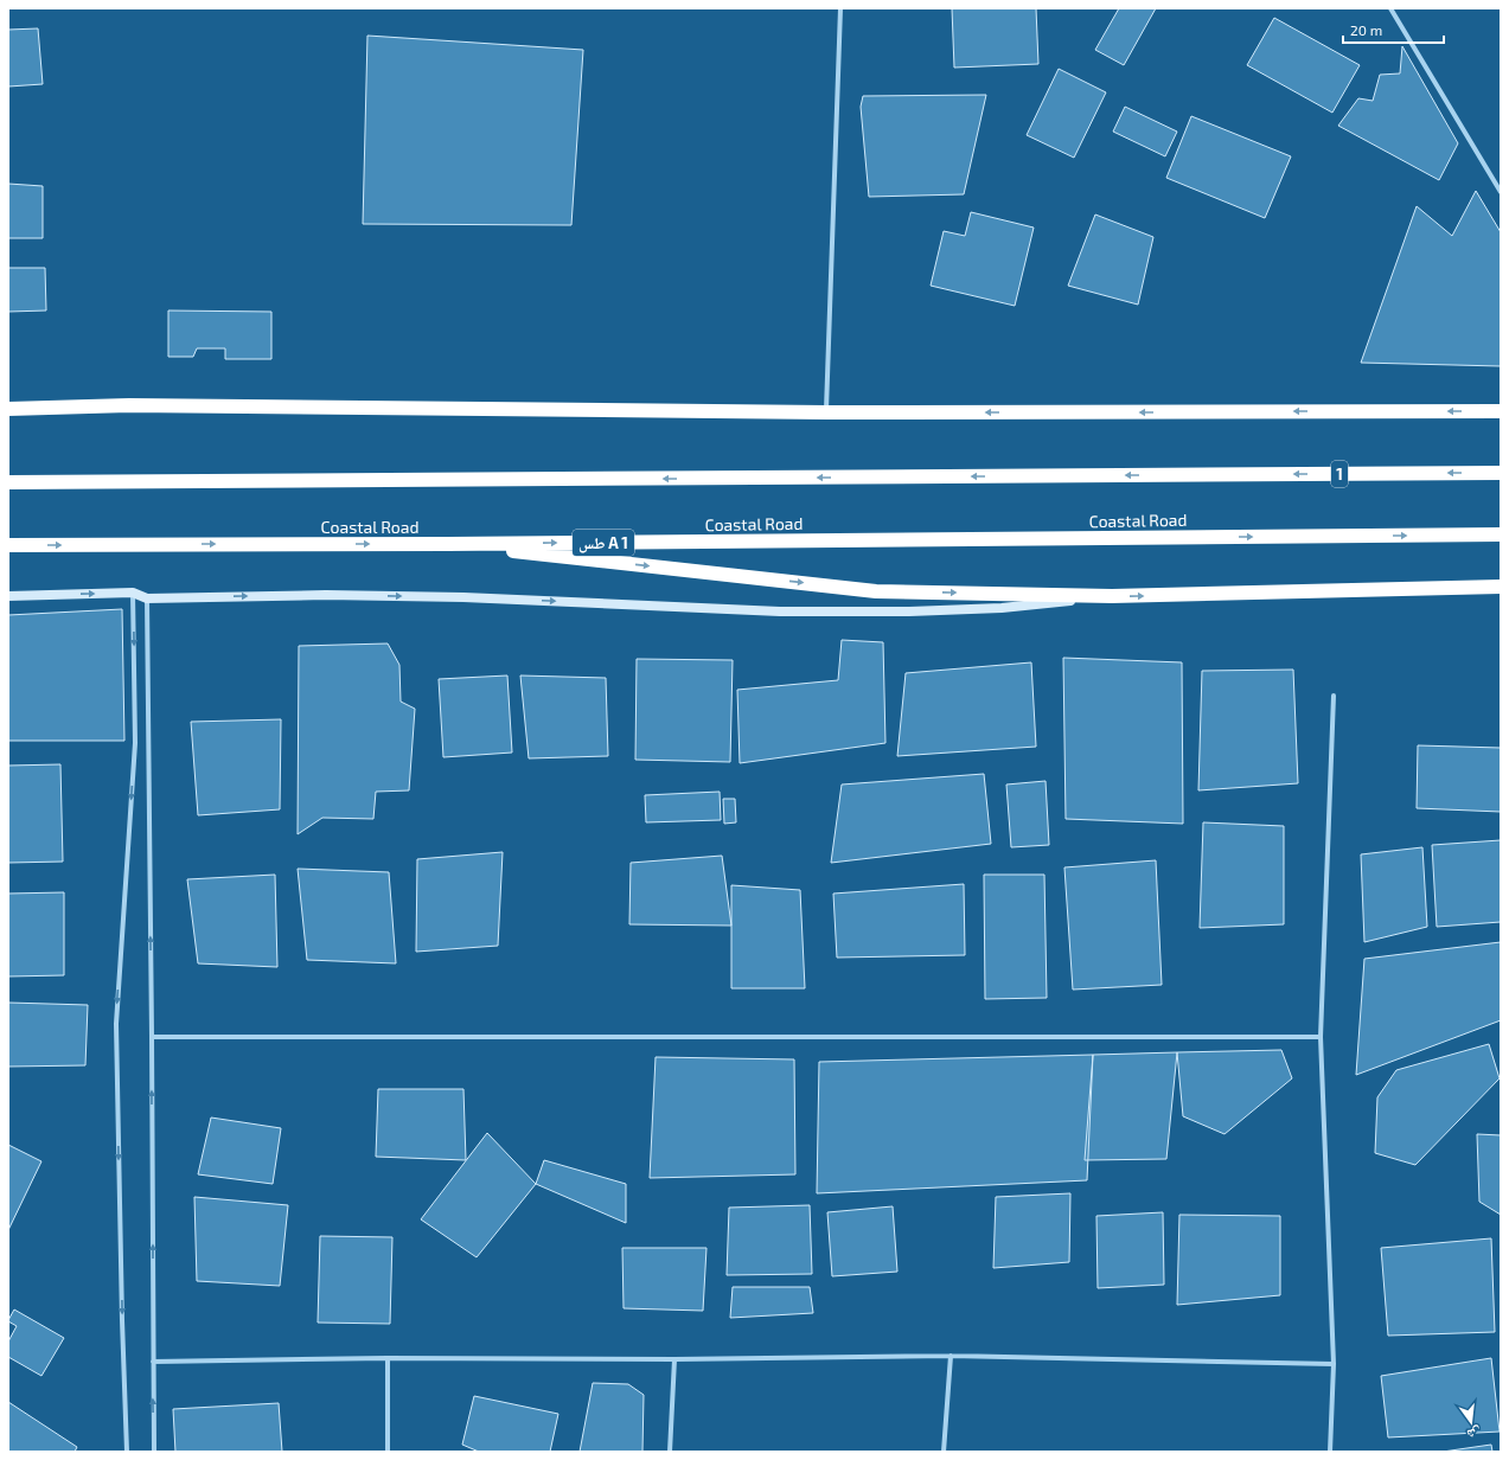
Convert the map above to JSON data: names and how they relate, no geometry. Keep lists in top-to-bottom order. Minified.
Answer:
{"streets":{"highway":["1","Coastal Road","طس A 1"]},"scale_bar":"20 m","north":"bottom"}
